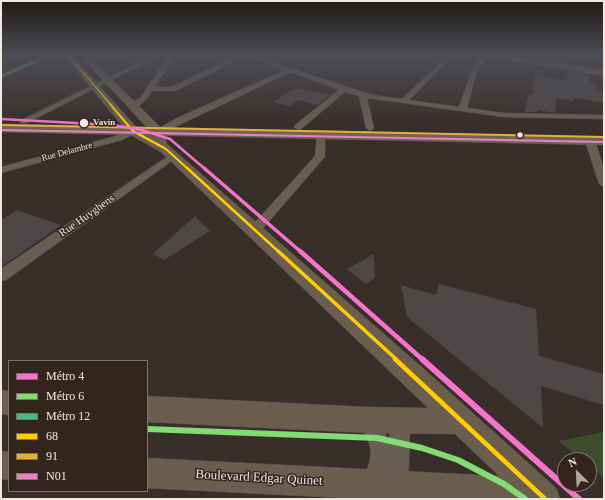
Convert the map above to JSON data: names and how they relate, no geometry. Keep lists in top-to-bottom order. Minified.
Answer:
{"streets":{"main road":["Boulevard Edgar Quinet"],"street":["Rue Delambre","Rue Huyghens"]},"places":["Vavin"],"lines":["transit line 68","metro line 4","transit line 91","transit line N01","metro line 6"],"legend":["Métro 4","Métro 6","Métro 12","68","91","N01"],"north":"top left"}
